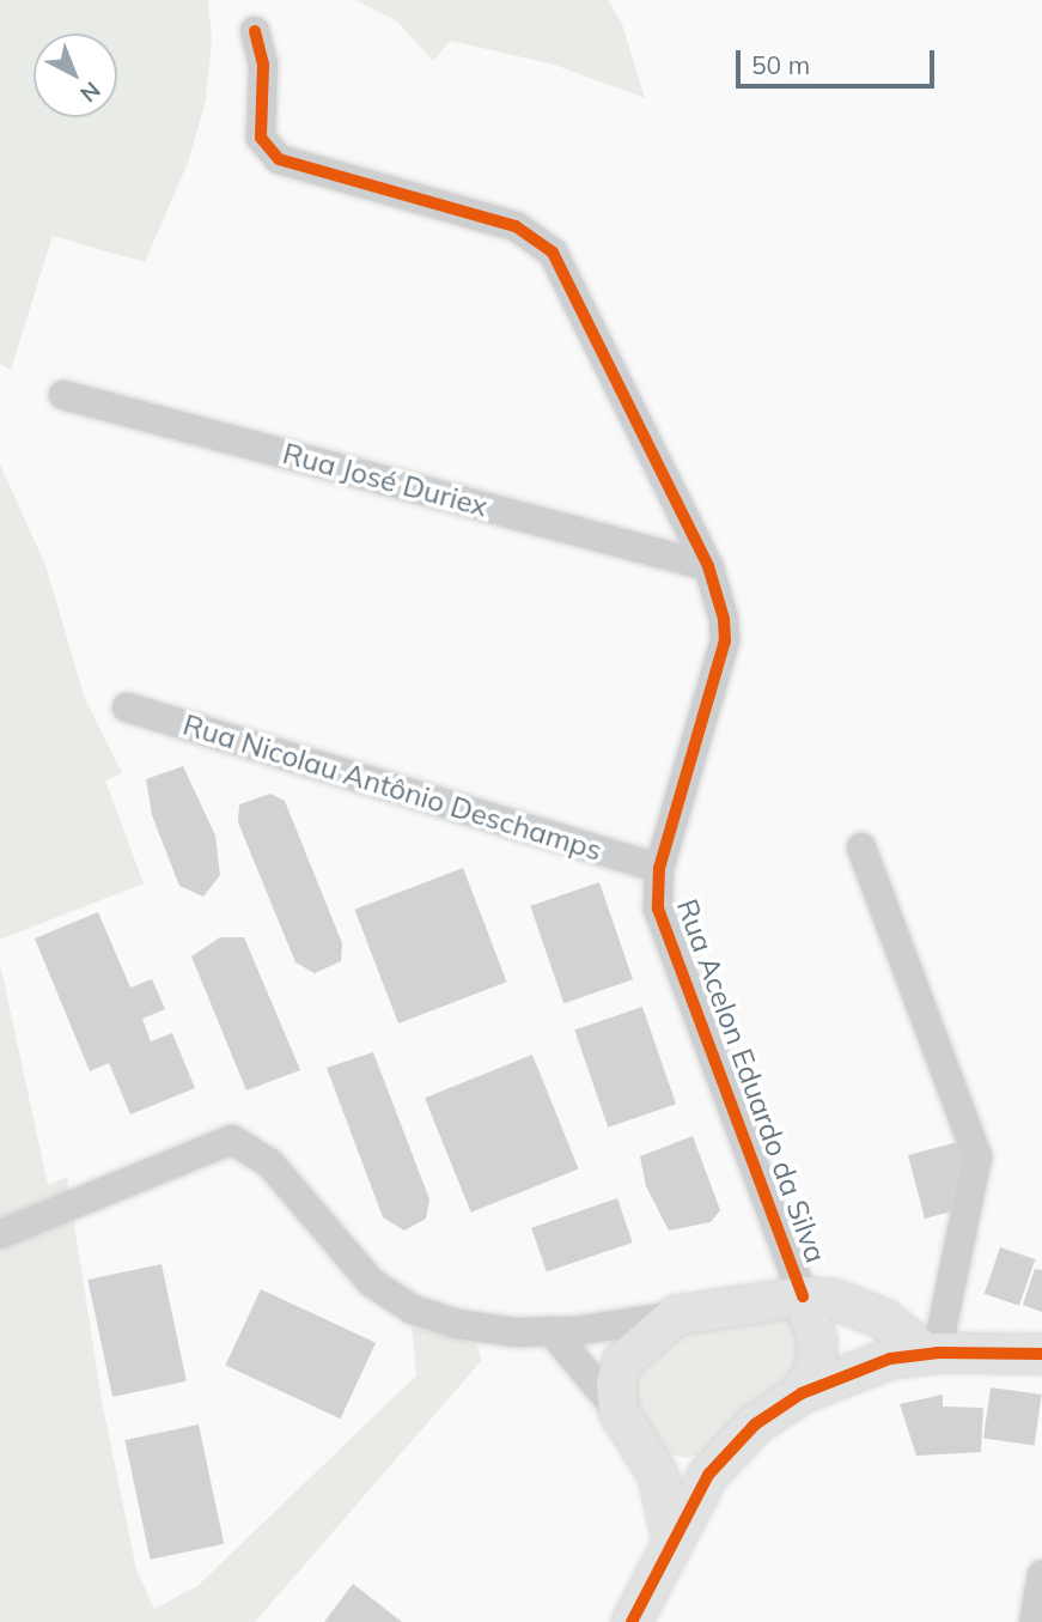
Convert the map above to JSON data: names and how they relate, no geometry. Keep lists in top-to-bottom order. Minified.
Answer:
{"streets":{"street":["Rua José Duriex","Rua Nicolau Antônio Deschamps","Rua Acelon Eduardo da Silva"]},"crossings":[["Rua José Duriex","Rua Acelon Eduardo da Silva"],["Rua Nicolau Antônio Deschamps","Rua Acelon Eduardo da Silva"]],"scale_bar":"50 m","north":"bottom right"}
